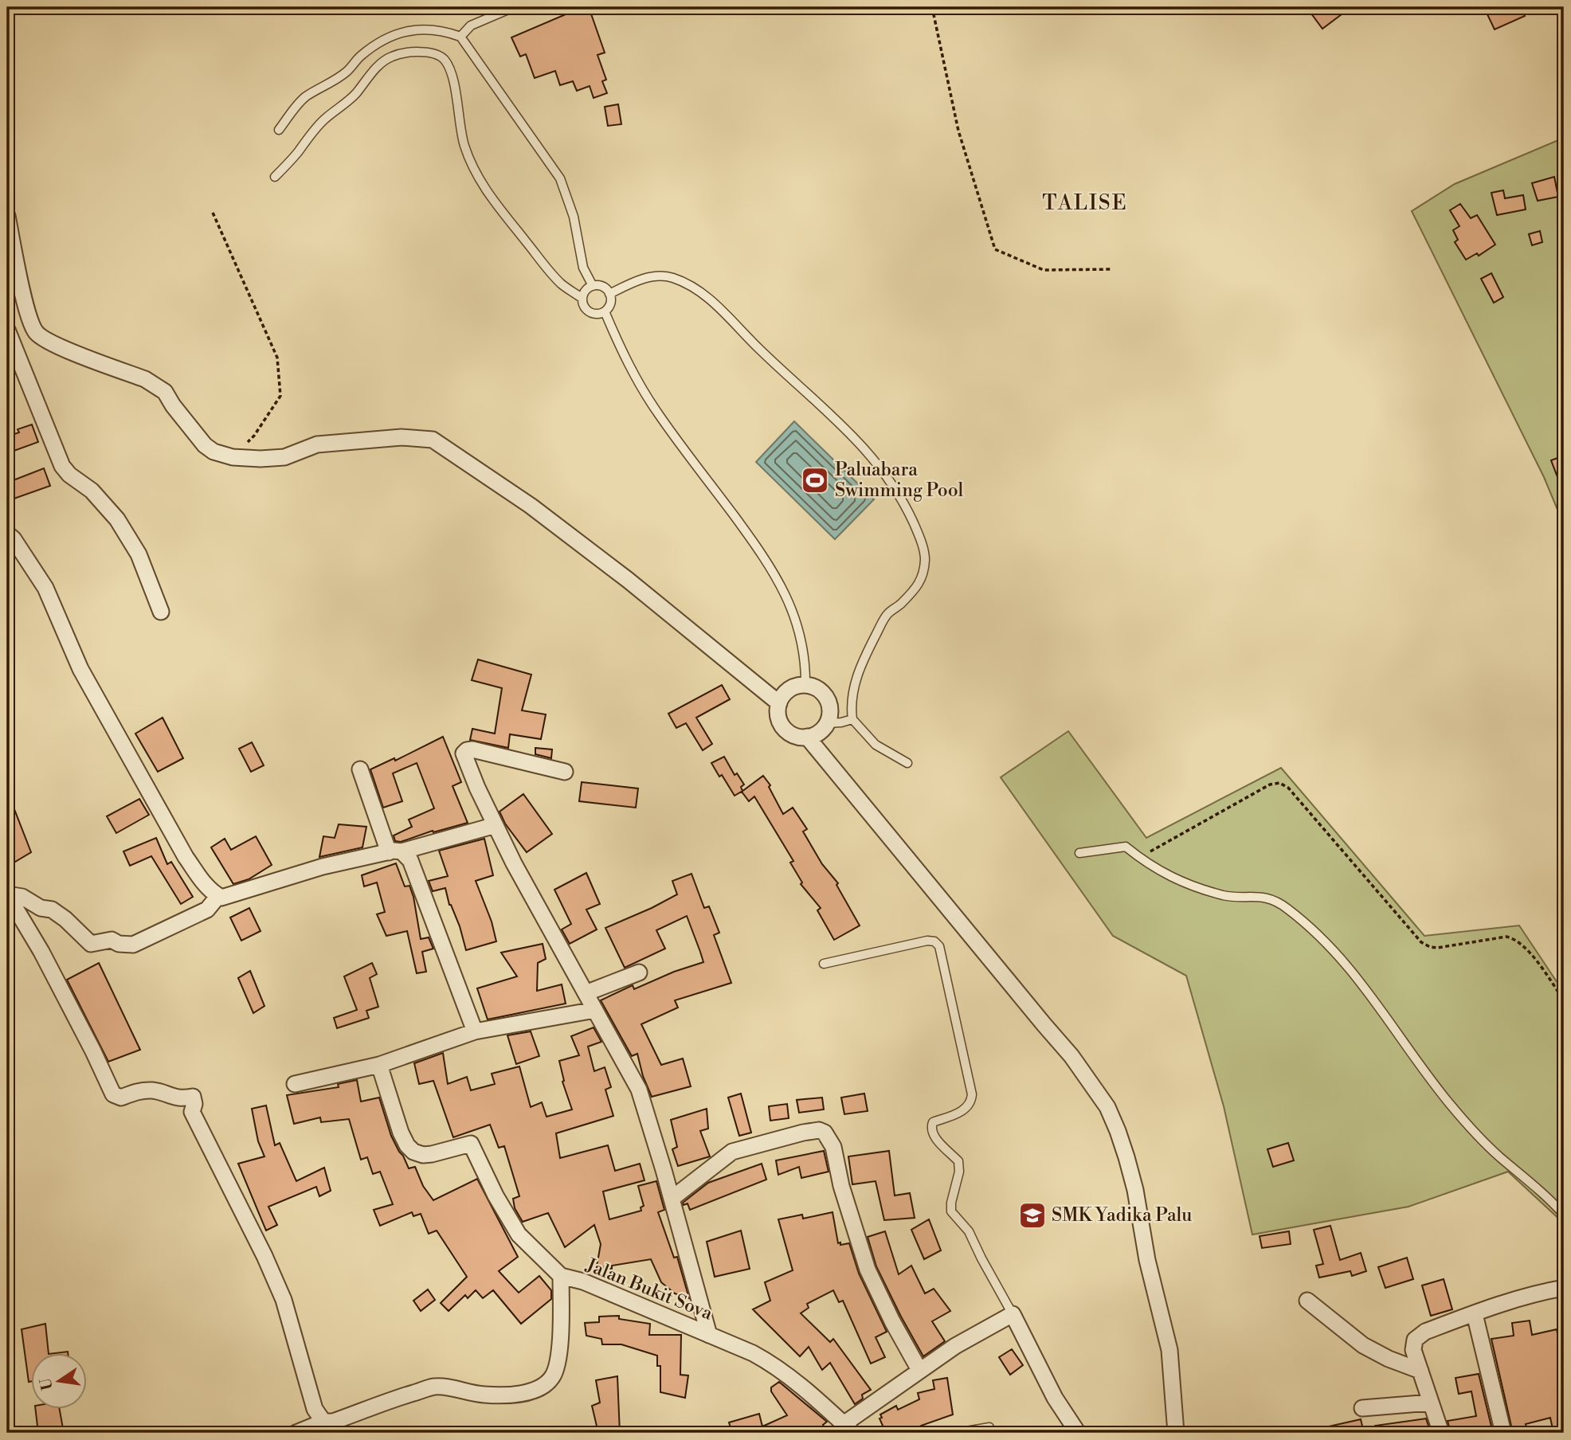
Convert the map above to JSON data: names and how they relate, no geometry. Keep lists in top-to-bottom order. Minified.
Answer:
{"streets":{"street":["Jalan Bukit Sova"]},"districts":["TALISE"],"places":{"sports":["Paluabara Swimming Pool"],"school or university":["SMK Yadika Palu"]},"north":"left"}
